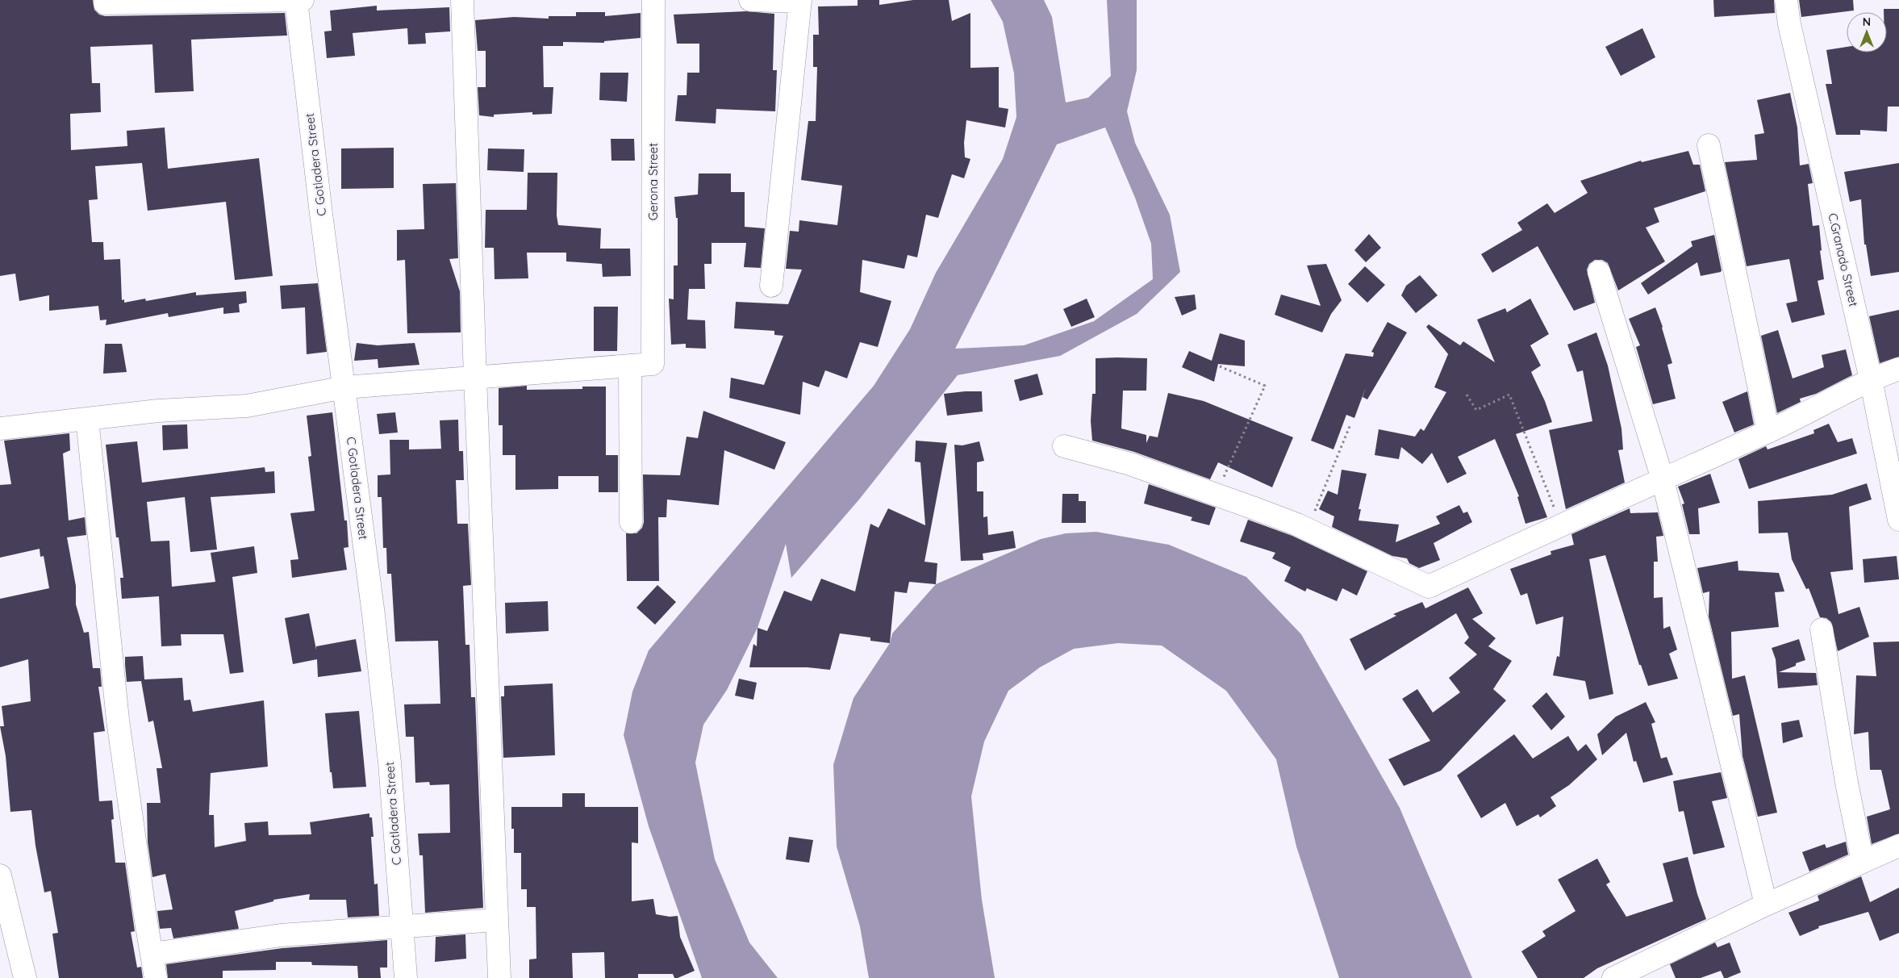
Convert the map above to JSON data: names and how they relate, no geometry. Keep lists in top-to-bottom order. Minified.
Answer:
{"streets":{"street":["C Gotladera Street","Gerona Street","C.Granado Street"]},"north":"top"}
